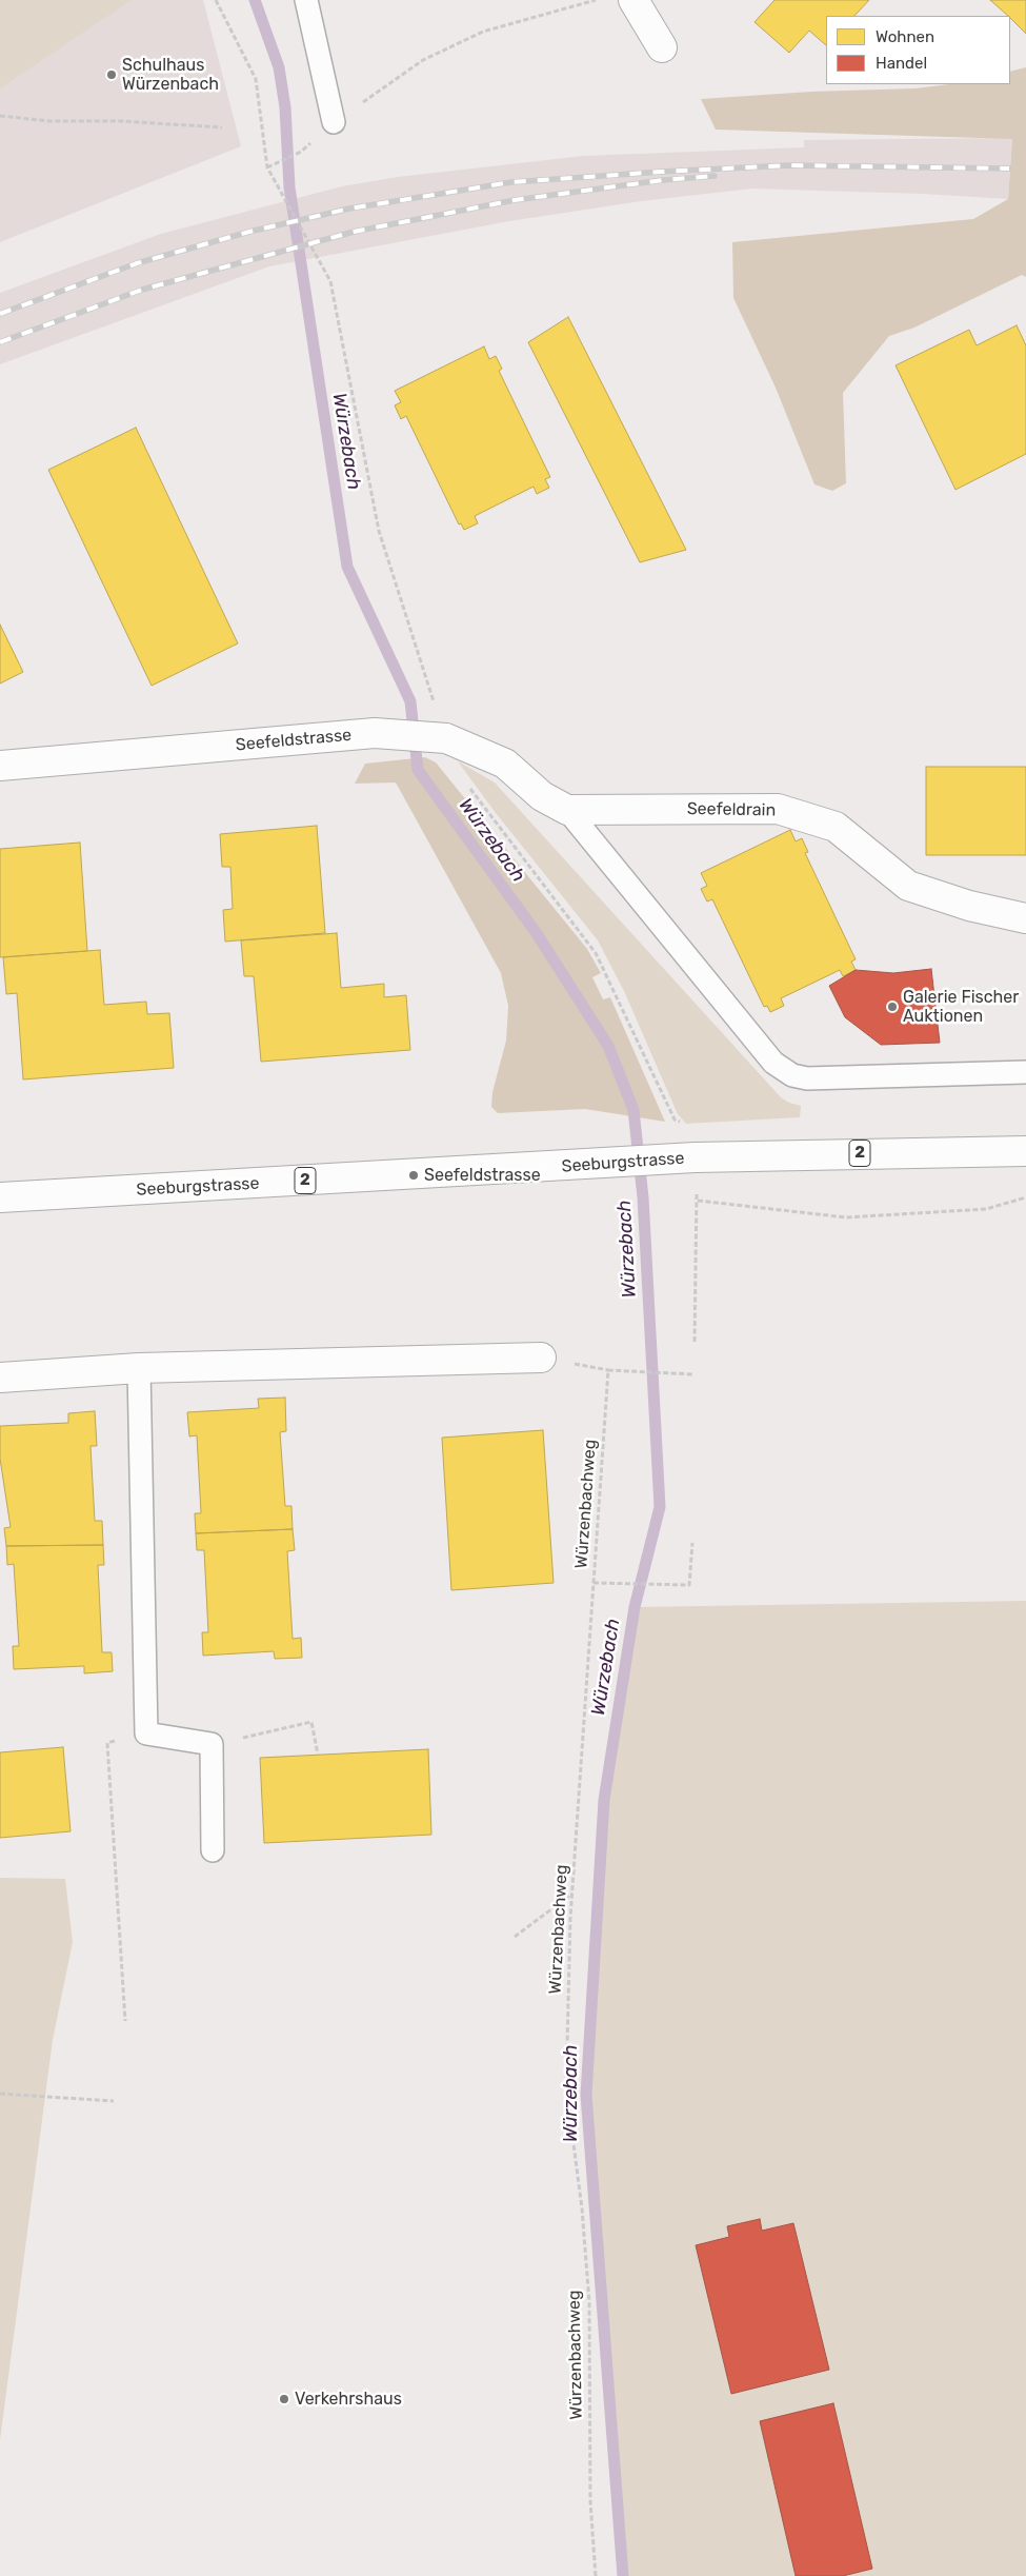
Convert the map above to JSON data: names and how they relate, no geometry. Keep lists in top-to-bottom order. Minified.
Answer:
{"streets":{"street":["Seefeldstrasse","Seefeldrain","2","Seeburgstrasse"],"path":["Würzenbachweg"]},"crossings":[["Seefeldstrasse","Seefeldrain"]],"water":["Würzebach"],"places":["Schulhaus Würzenbach","Galerie Fischer Auktionen","Seefeldstrasse","Verkehrshaus"],"legend":["Wohnen","Handel"]}
